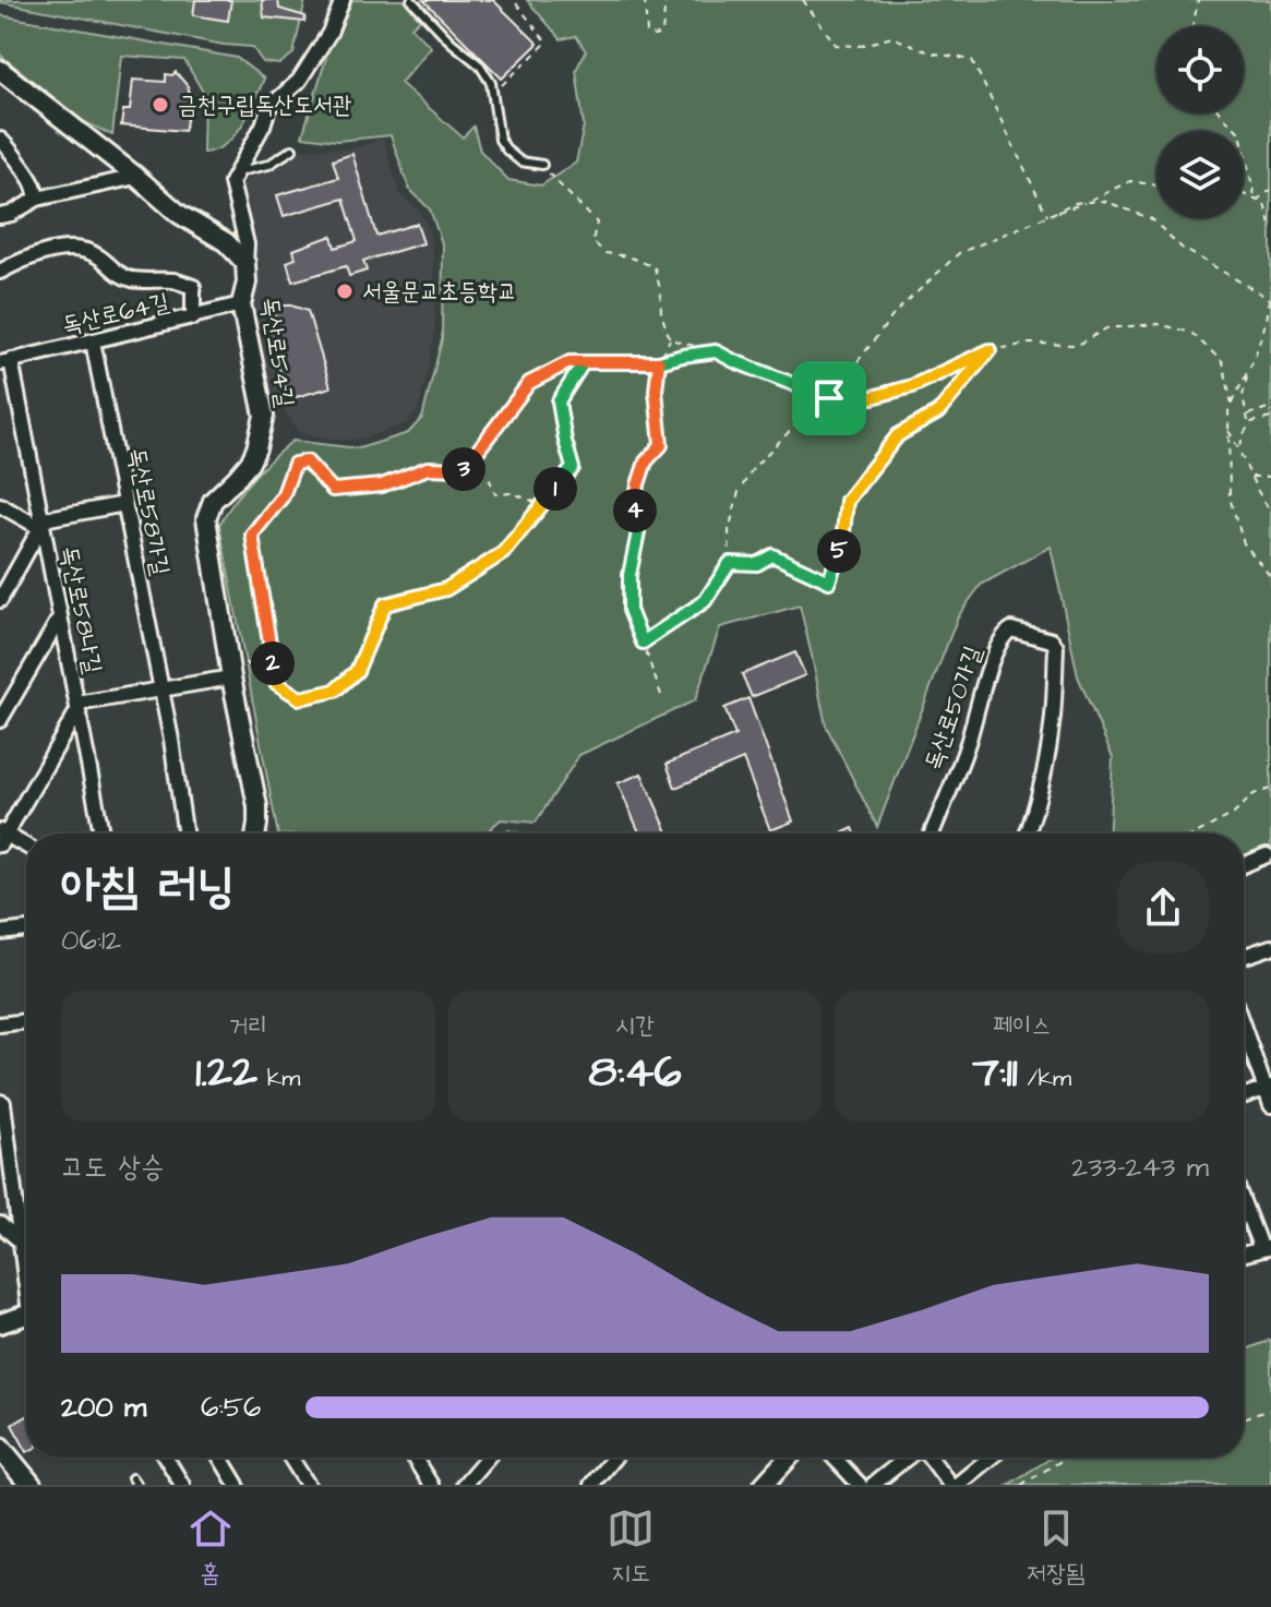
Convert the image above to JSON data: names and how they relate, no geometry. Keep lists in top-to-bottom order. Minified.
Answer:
{"streets":{"street":["독산로64길","독산로54길","독산로58가길","독산로58나길","독산로50가길"]},"crossings":[["독산로64길","독산로54길"],["독산로64길","독산로58가길"],["독산로64길","독산로58나길"],["독산로58가길","독산로58나길"]],"places":["금천구립독산도서관","서울문교초등학교"],"page":{"pins":["3","1","4","5","2"],"heading":["아침 러닝","06:12"],"stats":[["거리","1.22 km"],["시간","8:46"],["페이스","7:11 /km"]],"chart":["고도 상승","233–243 m"],"list":[{"name":"200 m","note":"6:56"}],"tabs":["홈","지도","저장됨"]}}
